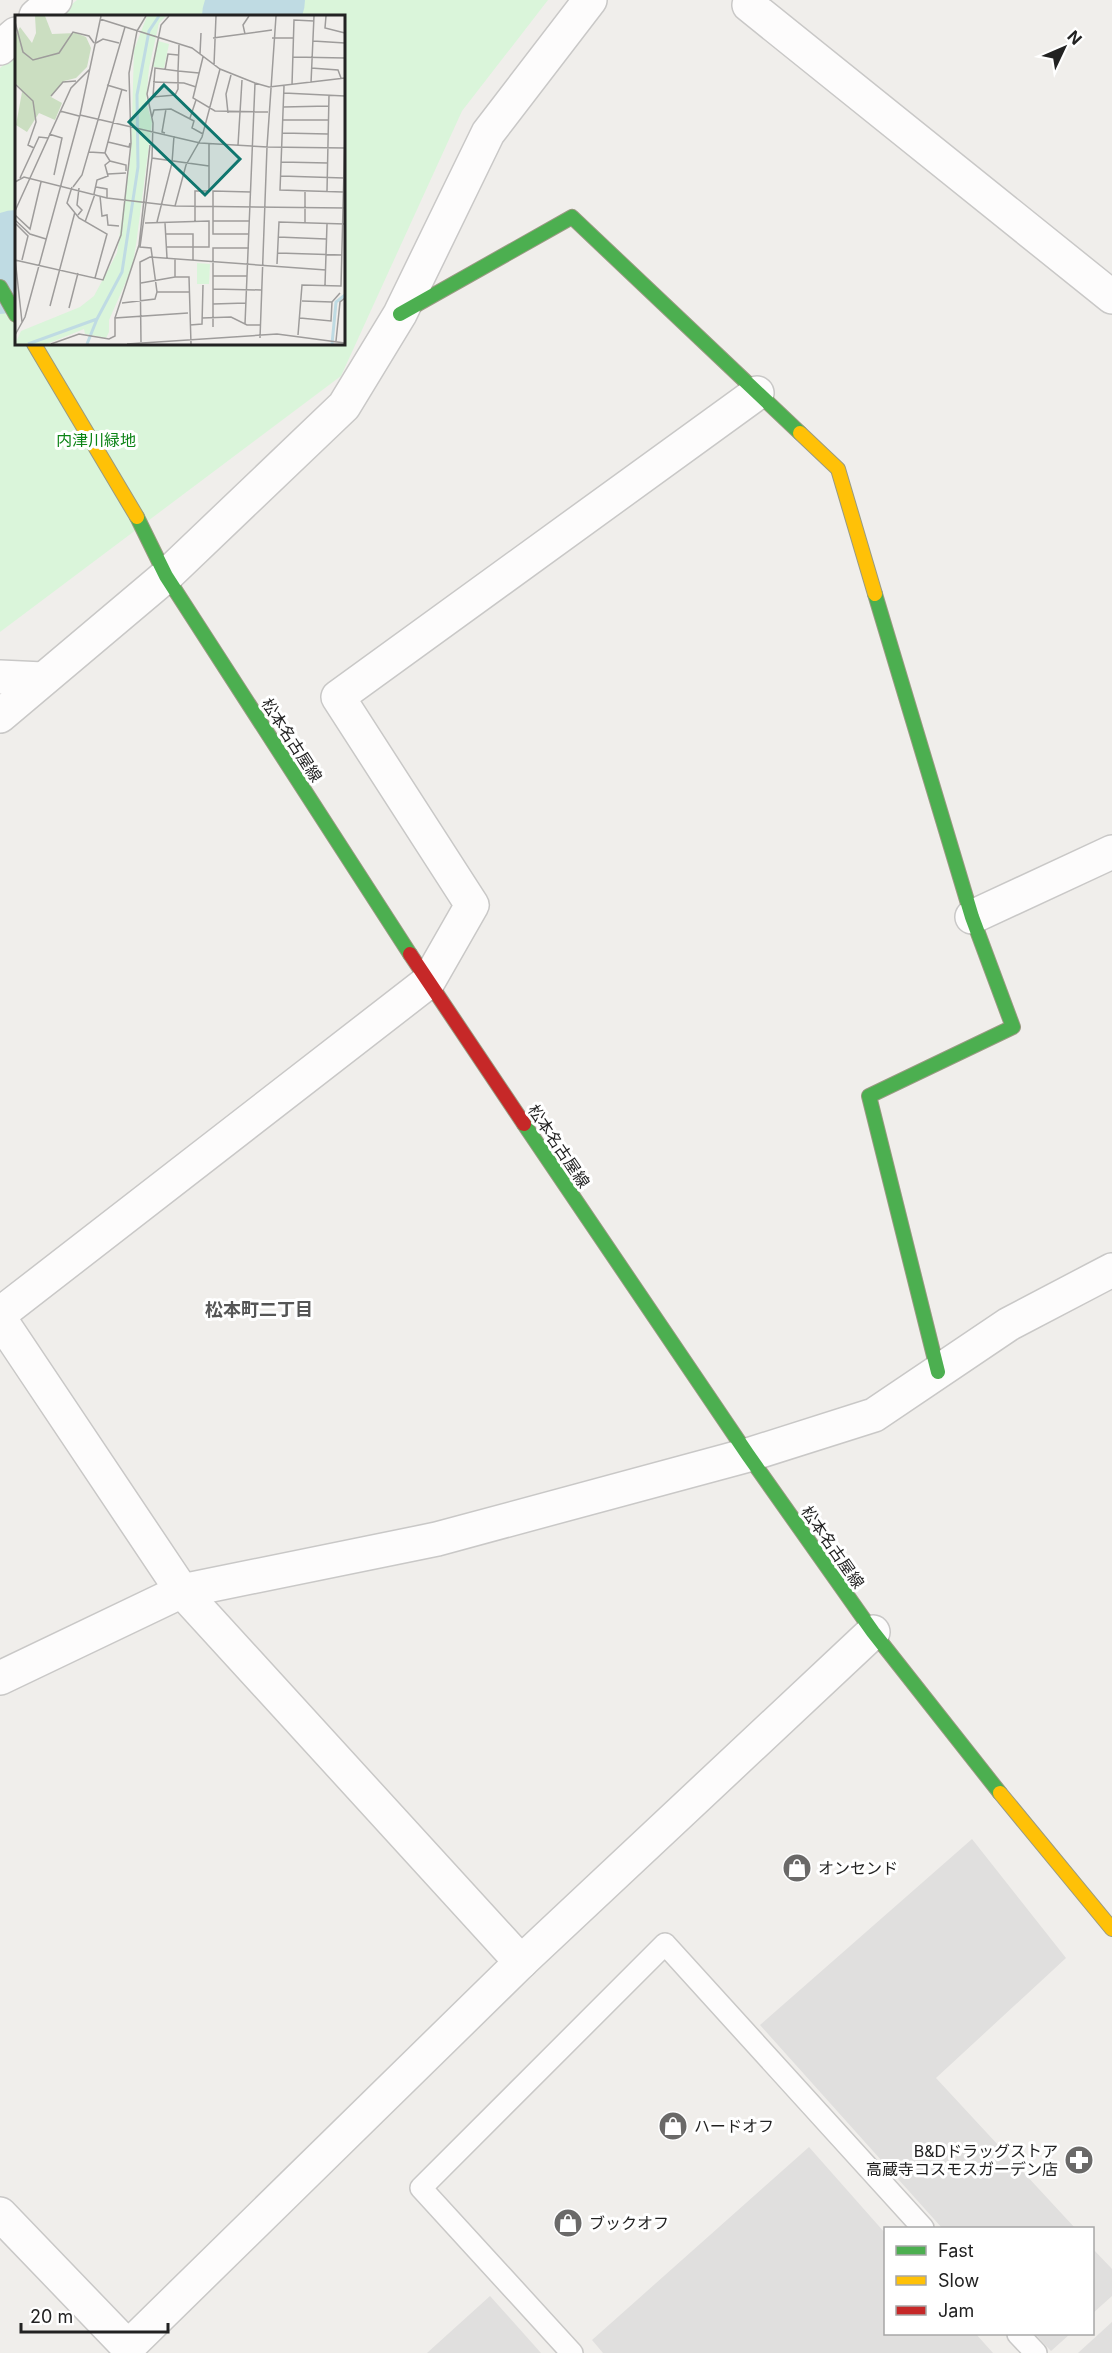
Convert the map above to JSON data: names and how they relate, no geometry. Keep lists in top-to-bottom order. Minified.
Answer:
{"streets":{"main road":["松本名古屋線"]},"districts":["松本町二丁目"],"parks":["内津川緑地"],"places":{"shop":["オンセンド","ハードオフ","ブックオフ"],"pharmacy":["B&Dドラッグストア 高蔵寺コスモスガーデン店"]},"legend":["Fast","Slow","Jam"],"scale_bar":"20 m","north":"top right"}
